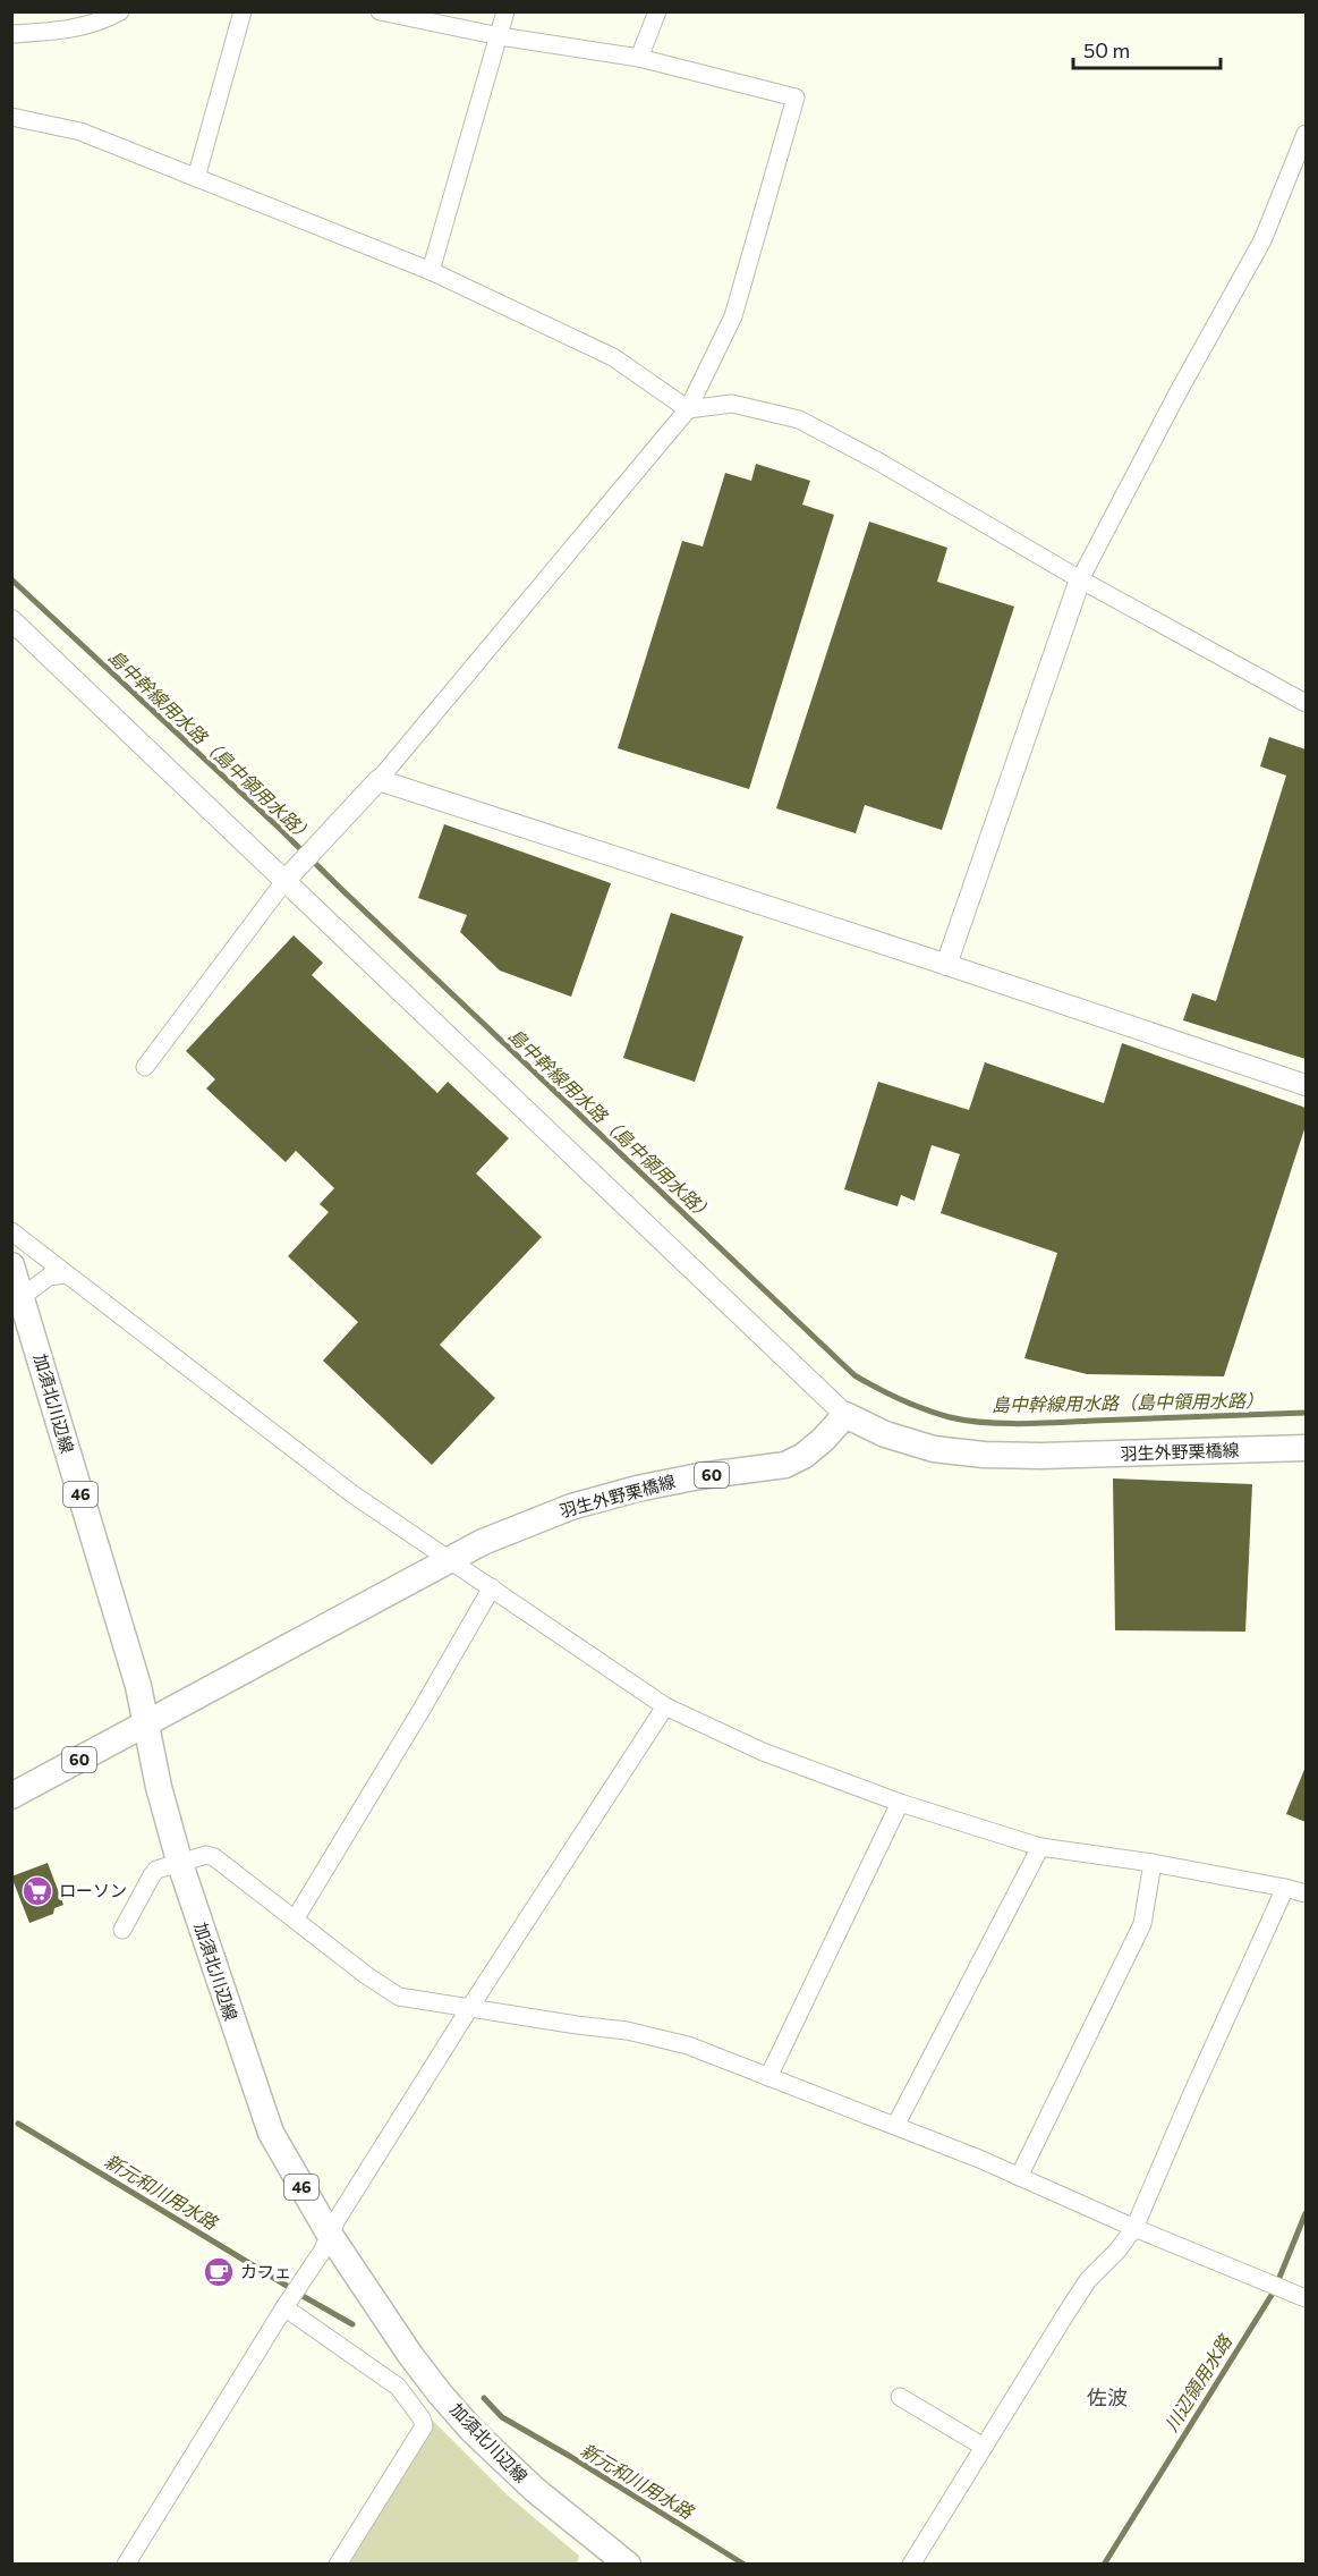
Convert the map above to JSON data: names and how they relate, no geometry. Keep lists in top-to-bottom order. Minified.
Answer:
{"streets":{"main road":["加須北川辺線","羽生外野栗橋線","60","46"]},"crossings":[["加須北川辺線","羽生外野栗橋線"]],"districts":["佐波"],"water":["島中幹線用水路（島中領用水路）","新元和川用水路","川辺領用水路"],"places":{"supermarket":["ローソン"],"cafe":["カフェ"]},"scale_bar":"50 m"}
